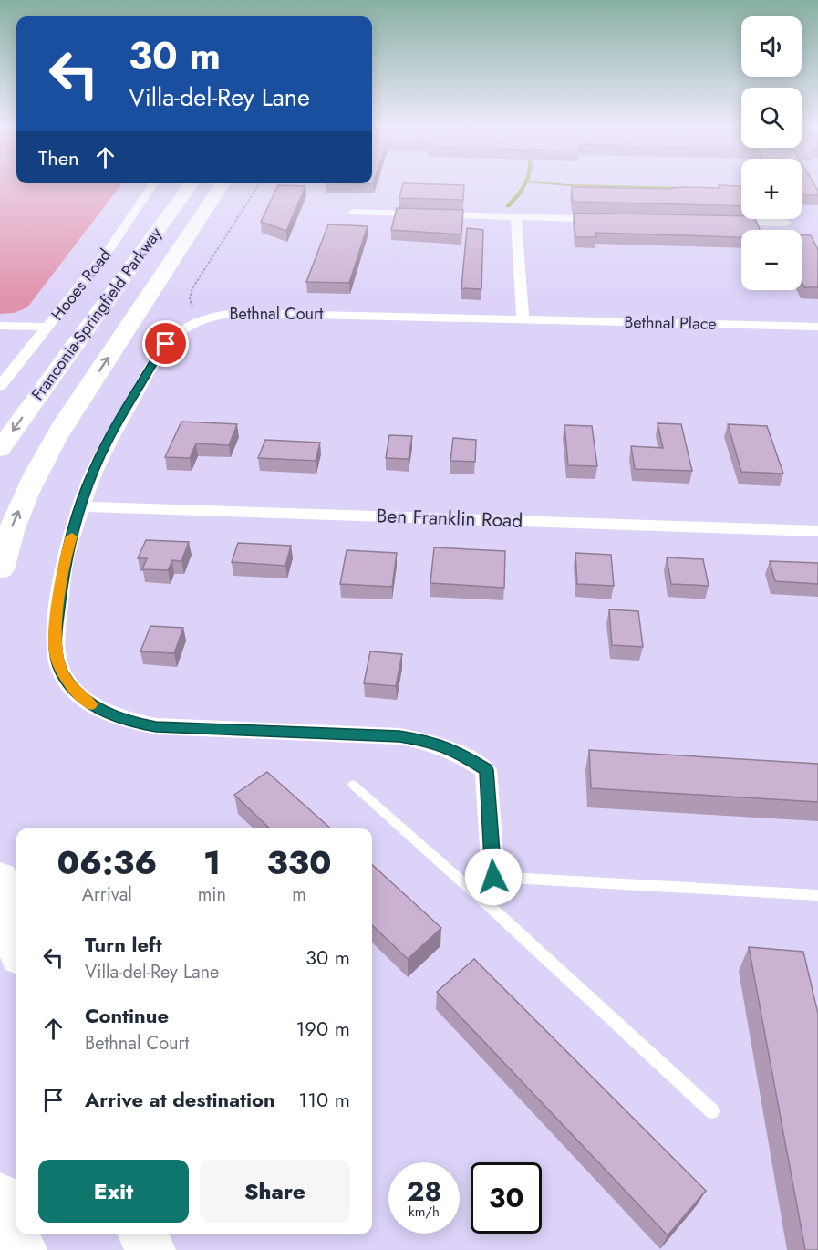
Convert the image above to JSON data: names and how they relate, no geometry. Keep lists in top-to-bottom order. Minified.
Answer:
{"streets":{"main road":["Franconia-Springfield Parkway"],"street":["Hooes Road","Bethnal Court","Bethnal Place","Ben Franklin Road"]},"crossings":[["Bethnal Court","Bethnal Place"],["Bethnal Court","Ben Franklin Road"]],"page":{"map_buttons":["+","−"],"turn":["30 m","Villa-del-Rey Lane"],"then":"Then","eta":["06:36","Arrival","1","min","330","m"],"list":[{"name":"Turn left","note":"Villa-del-Rey Lane","value":"30 m"},{"name":"Continue","note":"Bethnal Court","value":"190 m"},{"name":"Arrive at destination","value":"110 m"}],"buttons":["Exit","Share"],"speed":"28 km/h","limit":"30"}}
